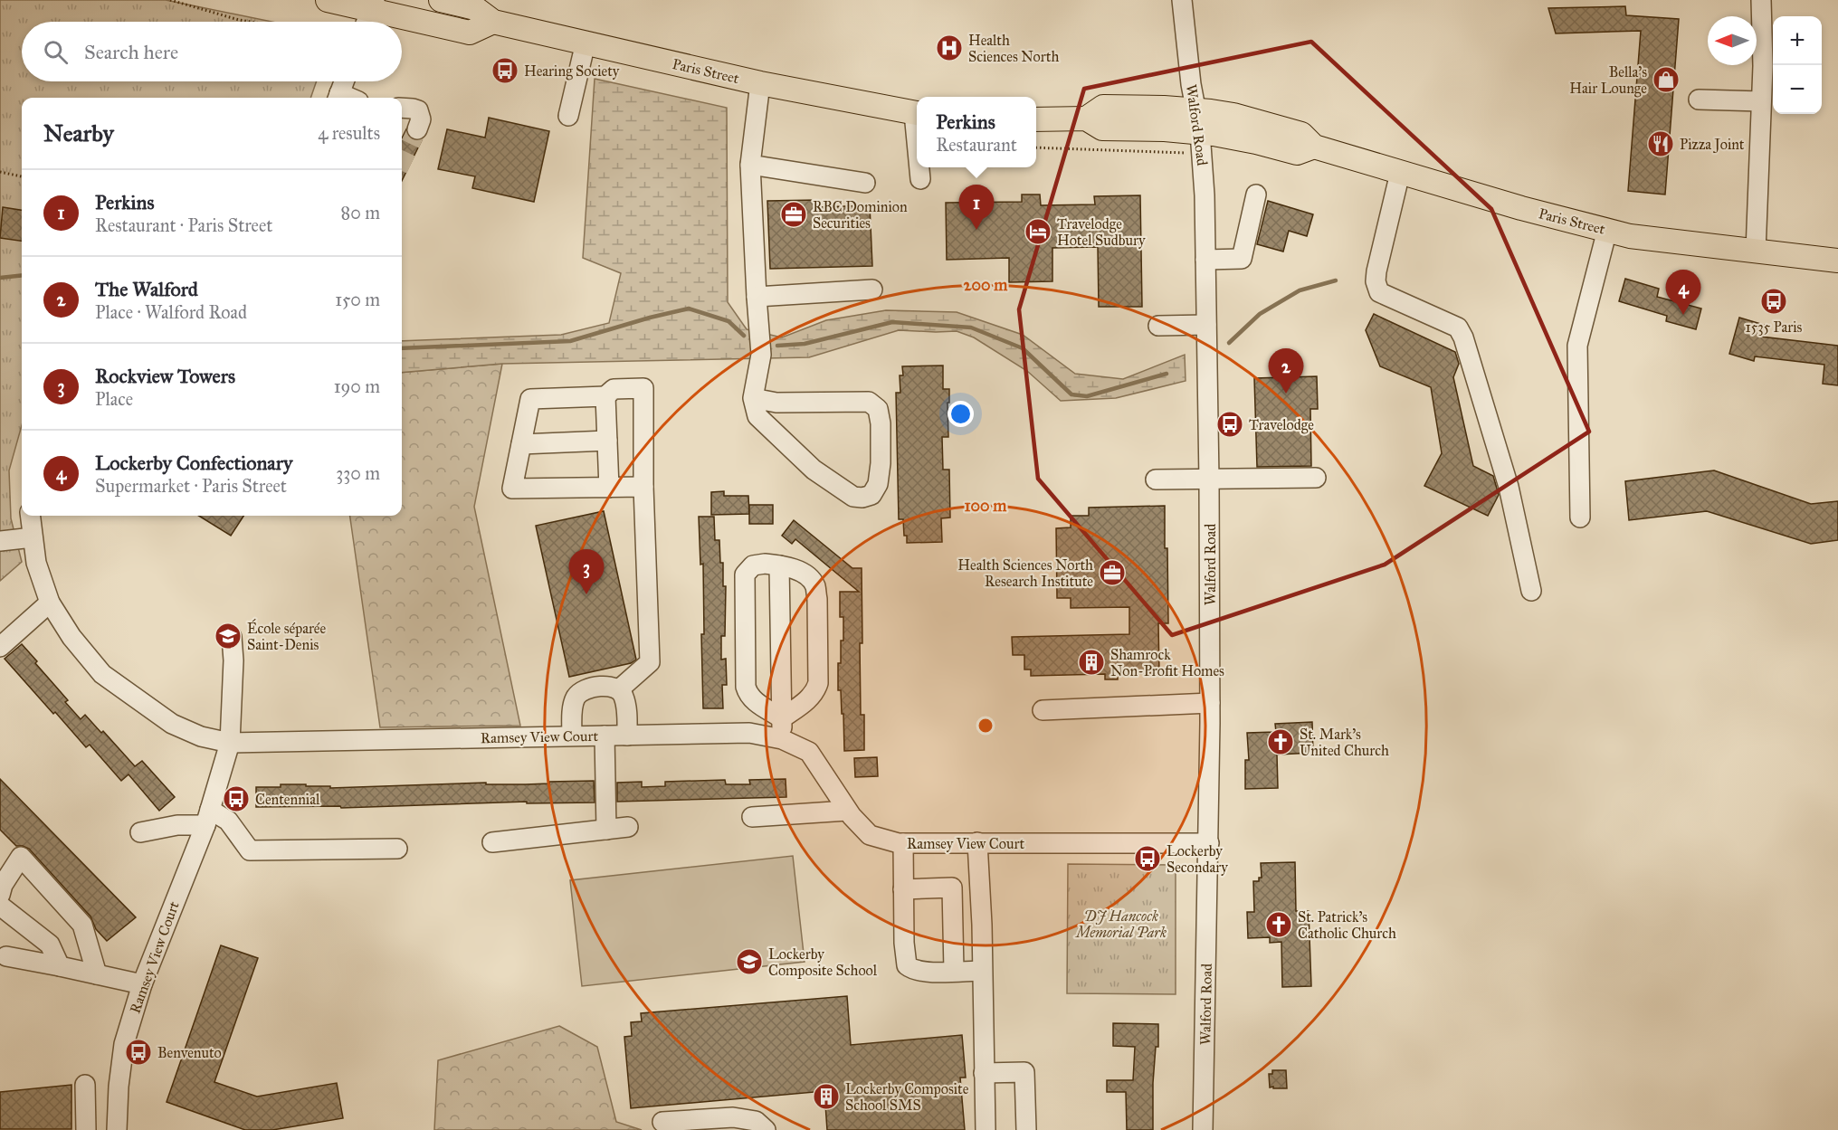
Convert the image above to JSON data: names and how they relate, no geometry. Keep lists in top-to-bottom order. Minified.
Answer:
{"streets":{"main road":["Paris Street"],"street":["Walford Road","Ramsey View Court"]},"crossings":[["Paris Street","Walford Road"],["Walford Road","Ramsey View Court"]],"parks":["DJ Hancock Memorial Park"],"places":{"hospital":["Health Sciences North"],"bus stop":["Hearing Society","1535 Paris","Travelodge","Centennial","Lockerby Secondary","Benvenuto"],"shop":["Bella’s Hair Lounge"],"restaurant":["Pizza Joint"],"office":["RBC Dominion Securities","Health Sciences North Research Institute"],"hotel":["Travelodge Hotel Sudbury"],"school or university":["École séparée Saint-Denis","Lockerby Composite School"],"building":["Shamrock Non-Profit Homes","Lockerby Composite School SMS"],"church":["St. Mark’s United Church","St. Patrick's Catholic Church"]},"north":"left","page":{"map_buttons":["+","−"],"search":"Search here","popup":["Perkins","Restaurant"],"heading":["Nearby","4 results"],"list":[{"mark":"1","name":"Perkins","note":"Restaurant · Paris Street","value":"80 m"},{"mark":"2","name":"The Walford","note":"Place · Walford Road","value":"150 m"},{"mark":"3","name":"Rockview Towers","note":"Place","value":"190 m"},{"mark":"4","name":"Lockerby Confectionary","note":"Supermarket · Paris Street","value":"330 m"}],"pins":["1","4","2","3"]},"rings":["200 m","100 m"]}
